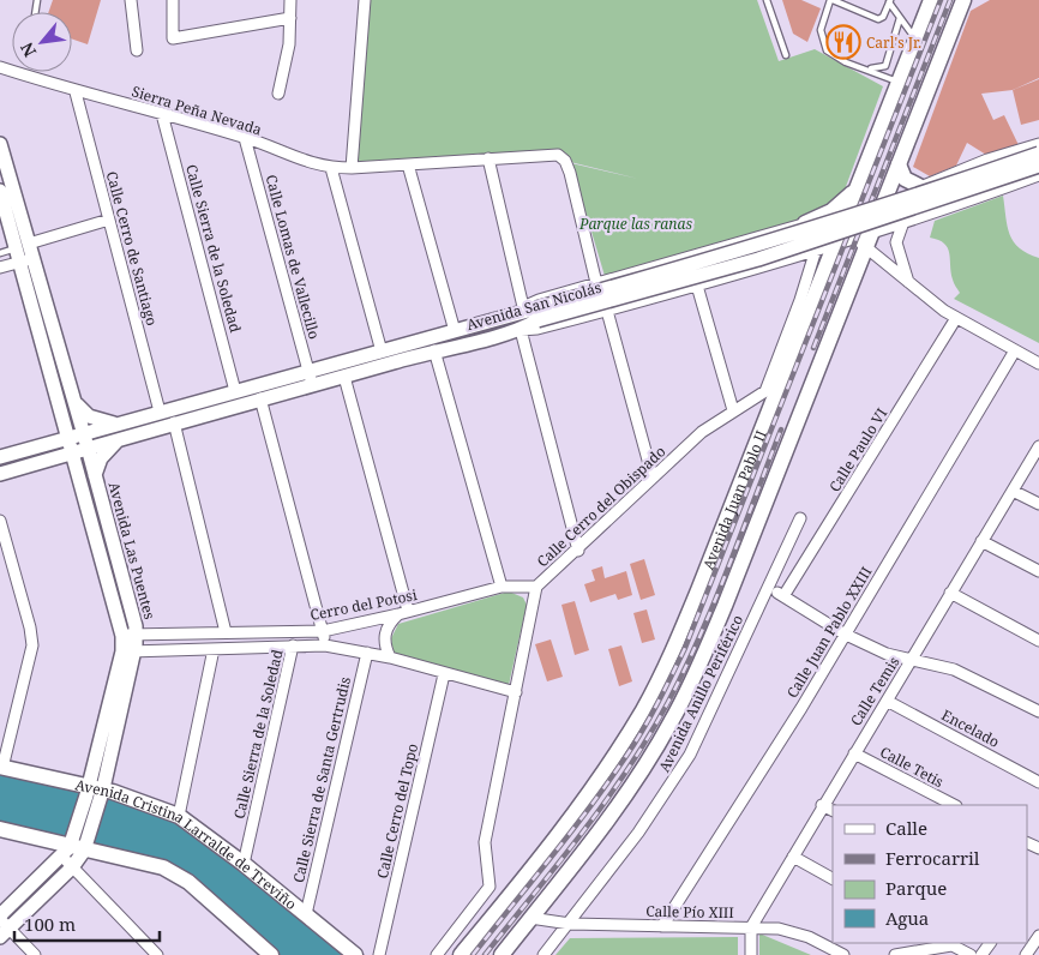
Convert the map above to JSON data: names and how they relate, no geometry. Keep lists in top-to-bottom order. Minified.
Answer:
{"streets":{"main road":["Avenida Juan Pablo II","Avenida Cristina Larralde de Treviño"],"street":["Sierra Peña Nevada","Calle Cerro de Santiago","Calle Sierra de la Soledad","Calle Lomas de Vallecillo","Avenida San Nicolás","Calle Paulo VI","Calle Cerro del Obispado","Avenida Las Puentes","Cerro del Potosi","Calle Juan Pablo XXIII","Calle Temis","Avenida Anillo Periférico","Encelado","Calle Tetis","Calle Sierra de Santa Gertrudis","Calle Cerro del Topo","Calle Pío XIII"]},"crossings":[["Sierra Peña Nevada","Calle Cerro de Santiago"],["Sierra Peña Nevada","Calle Sierra de la Soledad"],["Sierra Peña Nevada","Calle Lomas de Vallecillo"],["Calle Cerro de Santiago","Avenida San Nicolás"],["Calle Sierra de la Soledad","Avenida San Nicolás"],["Calle Sierra de la Soledad","Cerro del Potosi"],["Calle Sierra de la Soledad","Avenida Cristina Larralde de Treviño"],["Calle Lomas de Vallecillo","Avenida San Nicolás"],["Avenida San Nicolás","Avenida Las Puentes"],["Avenida Juan Pablo II","Calle Pío XIII"],["Calle Cerro del Obispado","Cerro del Potosi"],["Avenida Las Puentes","Cerro del Potosi"],["Avenida Las Puentes","Avenida Cristina Larralde de Treviño"],["Cerro del Potosi","Calle Sierra de Santa Gertrudis"],["Cerro del Potosi","Calle Cerro del Topo"],["Calle Juan Pablo XXIII","Calle Pío XIII"],["Calle Temis","Encelado"],["Calle Temis","Calle Tetis"],["Calle Temis","Calle Pío XIII"],["Avenida Anillo Periférico","Calle Pío XIII"],["Calle Sierra de Santa Gertrudis","Avenida Cristina Larralde de Treviño"]],"parks":["Parque las ranas"],"places":{"restaurant":["Carl's Jr."]},"legend":["Calle","Ferrocarril","Parque","Agua"],"scale_bar":"100 m","north":"bottom left"}
